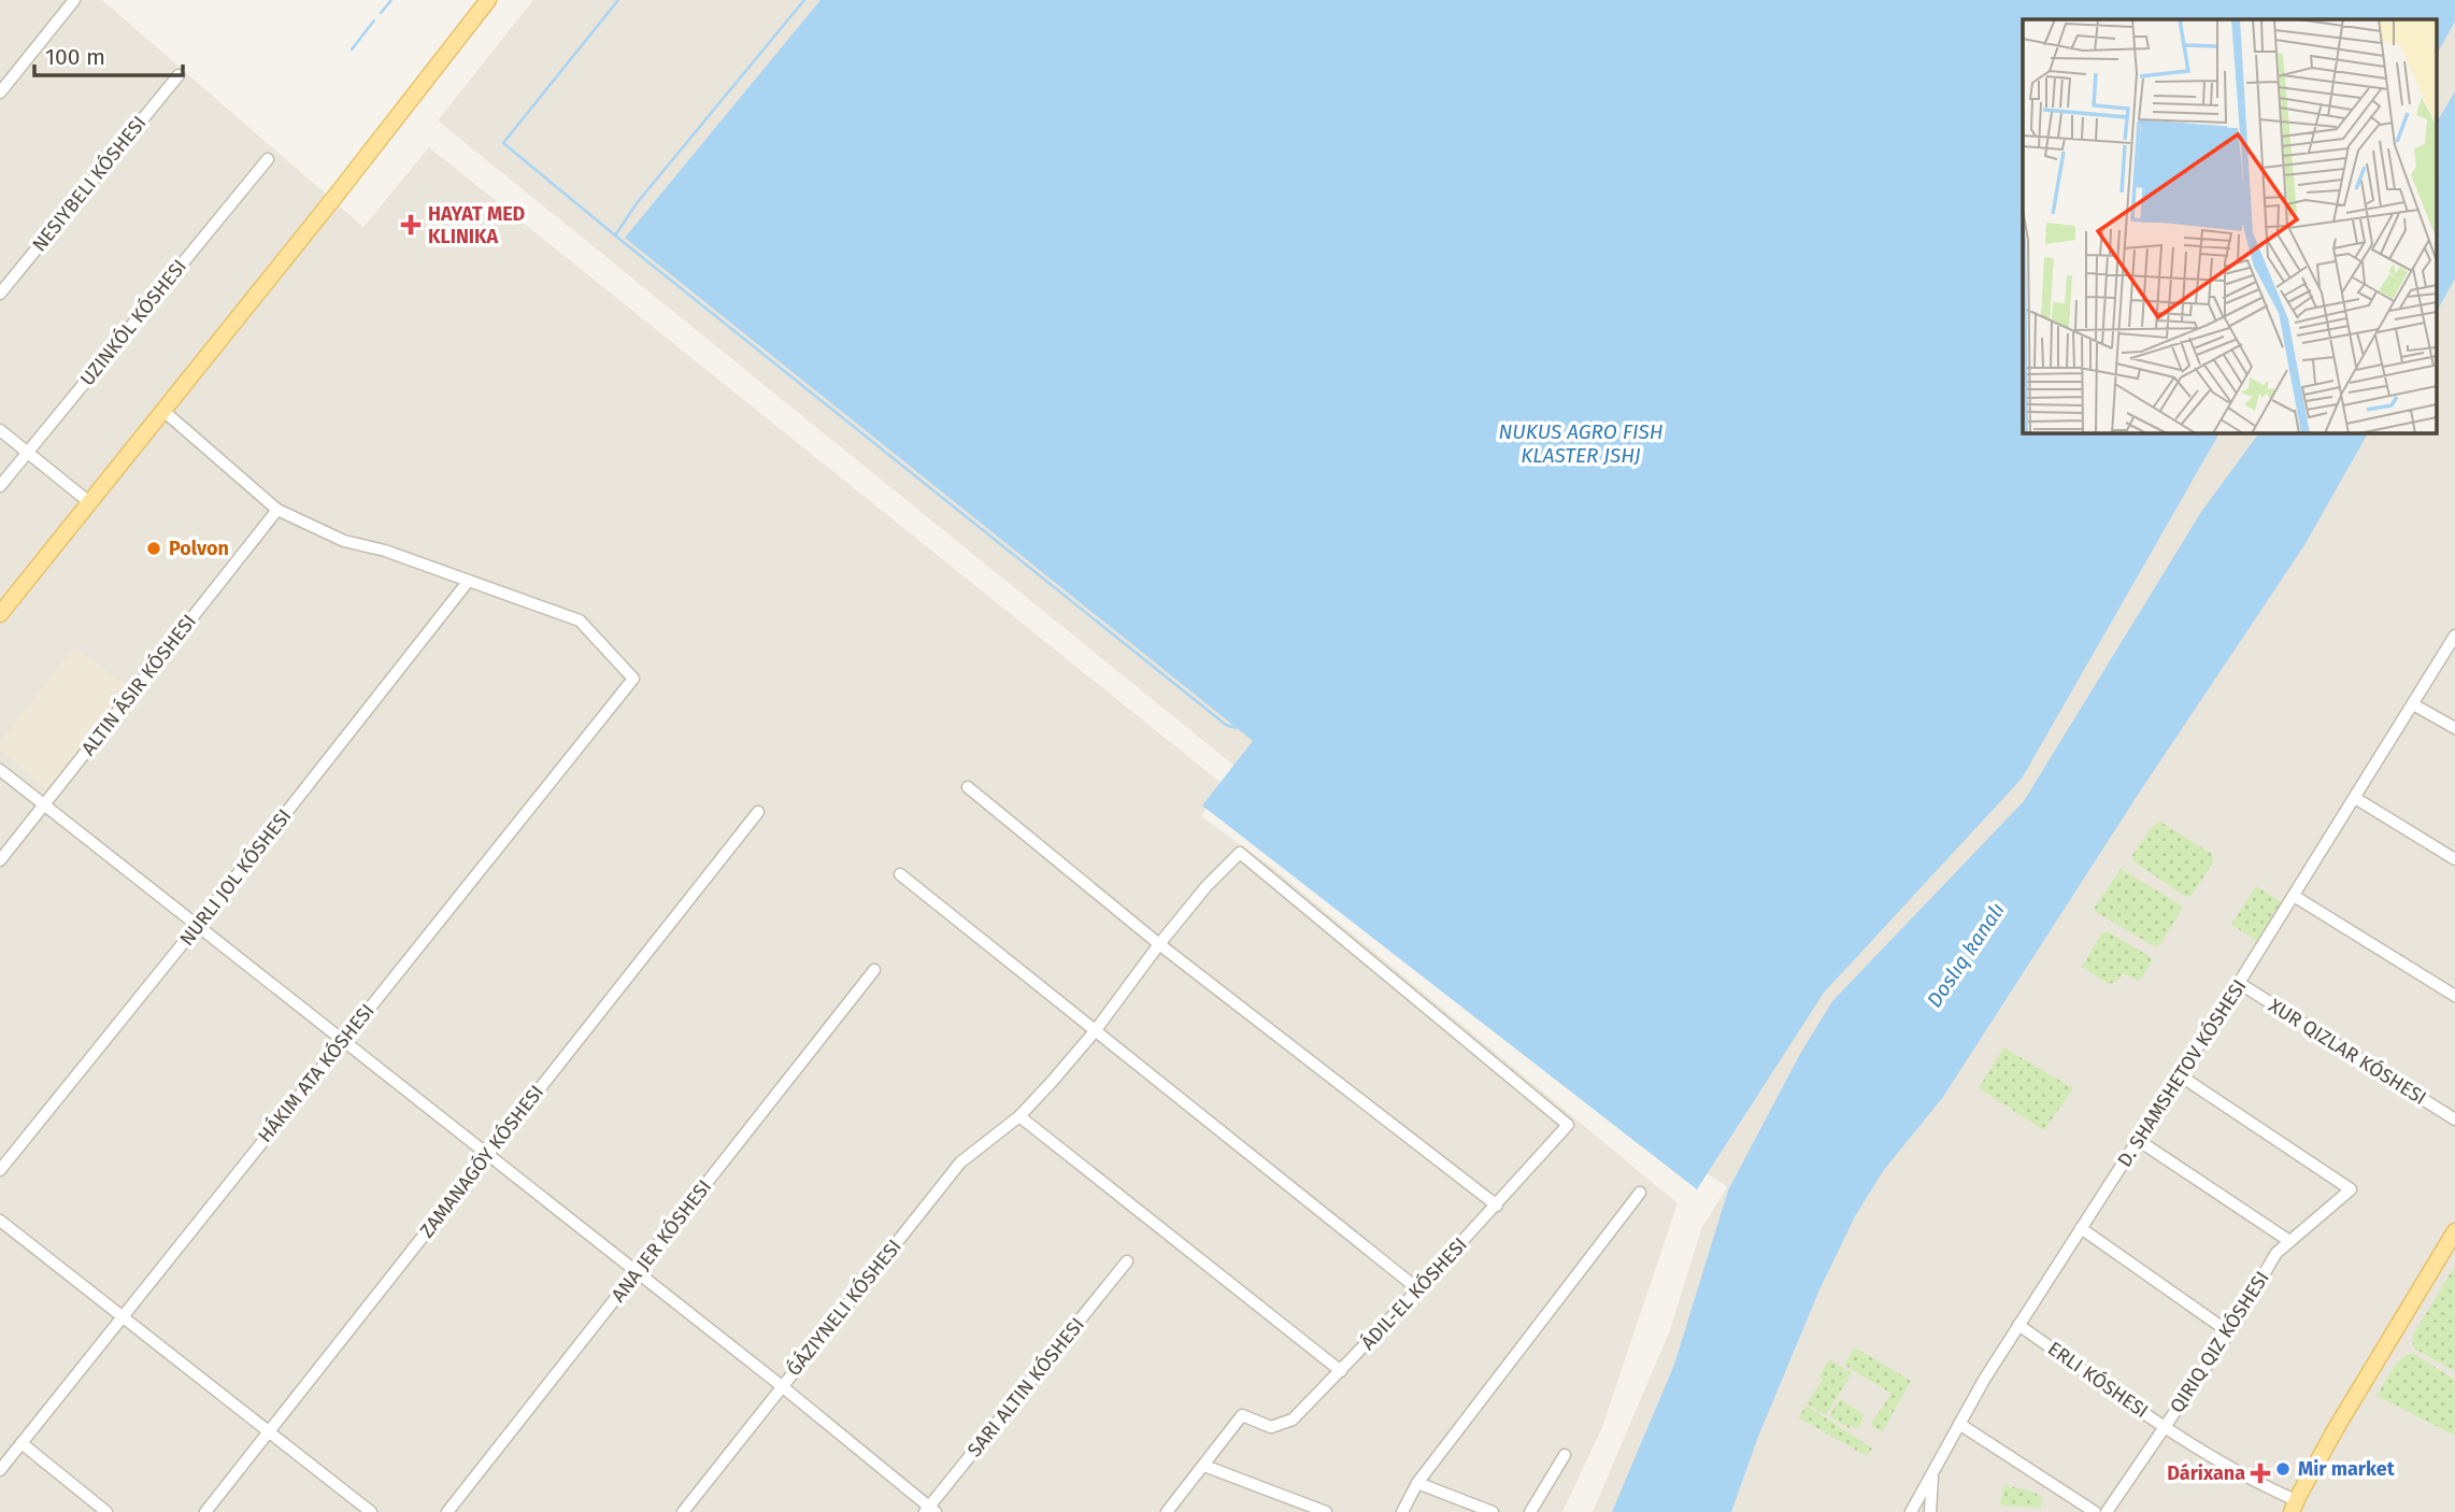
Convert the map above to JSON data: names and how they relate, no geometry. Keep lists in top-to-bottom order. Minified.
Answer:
{"streets":{"street":["NESIYBELI KÓSHESI","HÁKIM ATA KÓSHESI","D. SHAMSHETOV KÓSHESI","ZAMANAGÓY KÓSHESI","ANA JER KÓSHESI","ÁDIL-EL KÓSHESI","ǴÁZIYNELI KÓSHESI","ERLI KÓSHESI"]},"crossings":[["D. SHAMSHETOV KÓSHESI","ERLI KÓSHESI"],["ÁDIL-EL KÓSHESI","ǴÁZIYNELI KÓSHESI"]],"water":["NUKUS AGRO FISH KLASTER JSHJ","Doslıq kanalı"],"places":{"health":["HAYAT MED KLINIKA","Dárixana"],"other":["Polvon","Mir market"]},"scale_bar":"100 m"}
